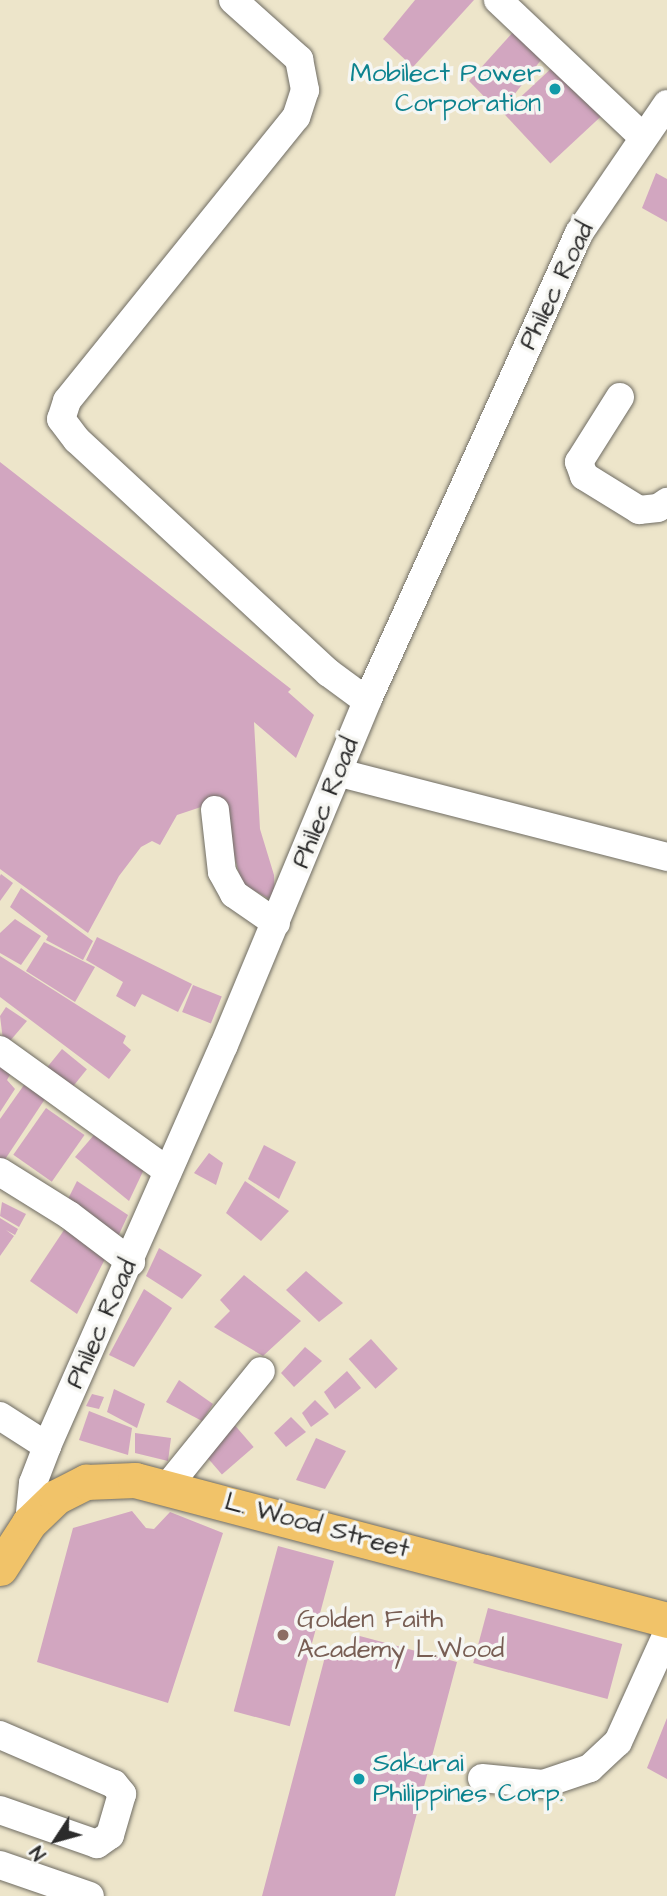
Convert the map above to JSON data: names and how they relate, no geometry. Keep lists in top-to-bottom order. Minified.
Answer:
{"streets":{"main road":["L. Wood Street"],"street":["Philec Road"]},"crossings":[["Philec Road","L. Wood Street"]],"places":["Mobilect Power Corporation","Golden Faith Academy L.Wood","Sakurai Philippines Corp."],"north":"bottom left"}
